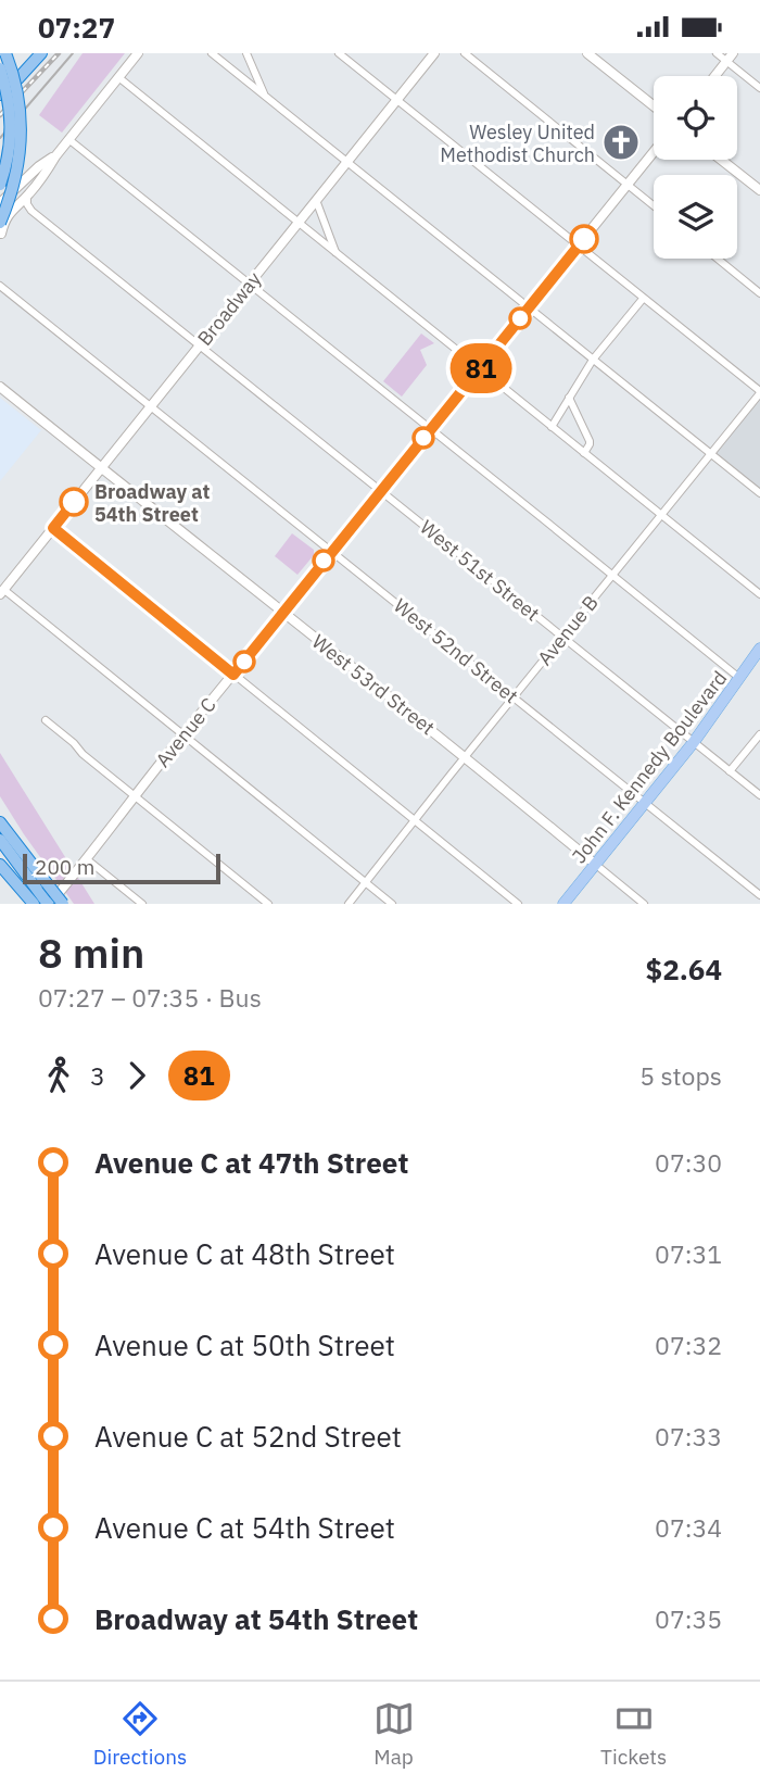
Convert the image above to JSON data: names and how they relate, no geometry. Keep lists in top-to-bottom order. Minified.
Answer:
{"streets":{"main road":["John F. Kennedy Boulevard"],"street":["Broadway","West 51st Street","Avenue B","West 52nd Street","West 53rd Street","Avenue C"]},"crossings":[["Broadway","West 51st Street"],["Broadway","West 52nd Street"],["Broadway","West 53rd Street"],["West 51st Street","Avenue B"],["West 51st Street","Avenue C"],["West 51st Street","John F. Kennedy Boulevard"],["Avenue B","West 52nd Street"],["Avenue B","West 53rd Street"],["West 52nd Street","Avenue C"],["West 52nd Street","John F. Kennedy Boulevard"],["West 53rd Street","Avenue C"],["West 53rd Street","John F. Kennedy Boulevard"]],"places":{"church":["Wesley United Methodist Church"],"other":["Broadway at 54th Street"]},"lines":["bus line 81"],"scale_bar":"200 m","page":{"status":"07:27","on_map":"81","scale":"200 m","heading":["8 min","07:27 – 07:35 · Bus","$2.64"],"legs":["3","81","5 stops"],"list":[{"name":"Avenue C at 47th Street","value":"07:30"},{"name":"Avenue C at 48th Street","value":"07:31"},{"name":"Avenue C at 50th Street","value":"07:32"},{"name":"Avenue C at 52nd Street","value":"07:33"},{"name":"Avenue C at 54th Street","value":"07:34"},{"name":"Broadway at 54th Street","value":"07:35"}],"tabs":["Directions","Map","Tickets"]}}
